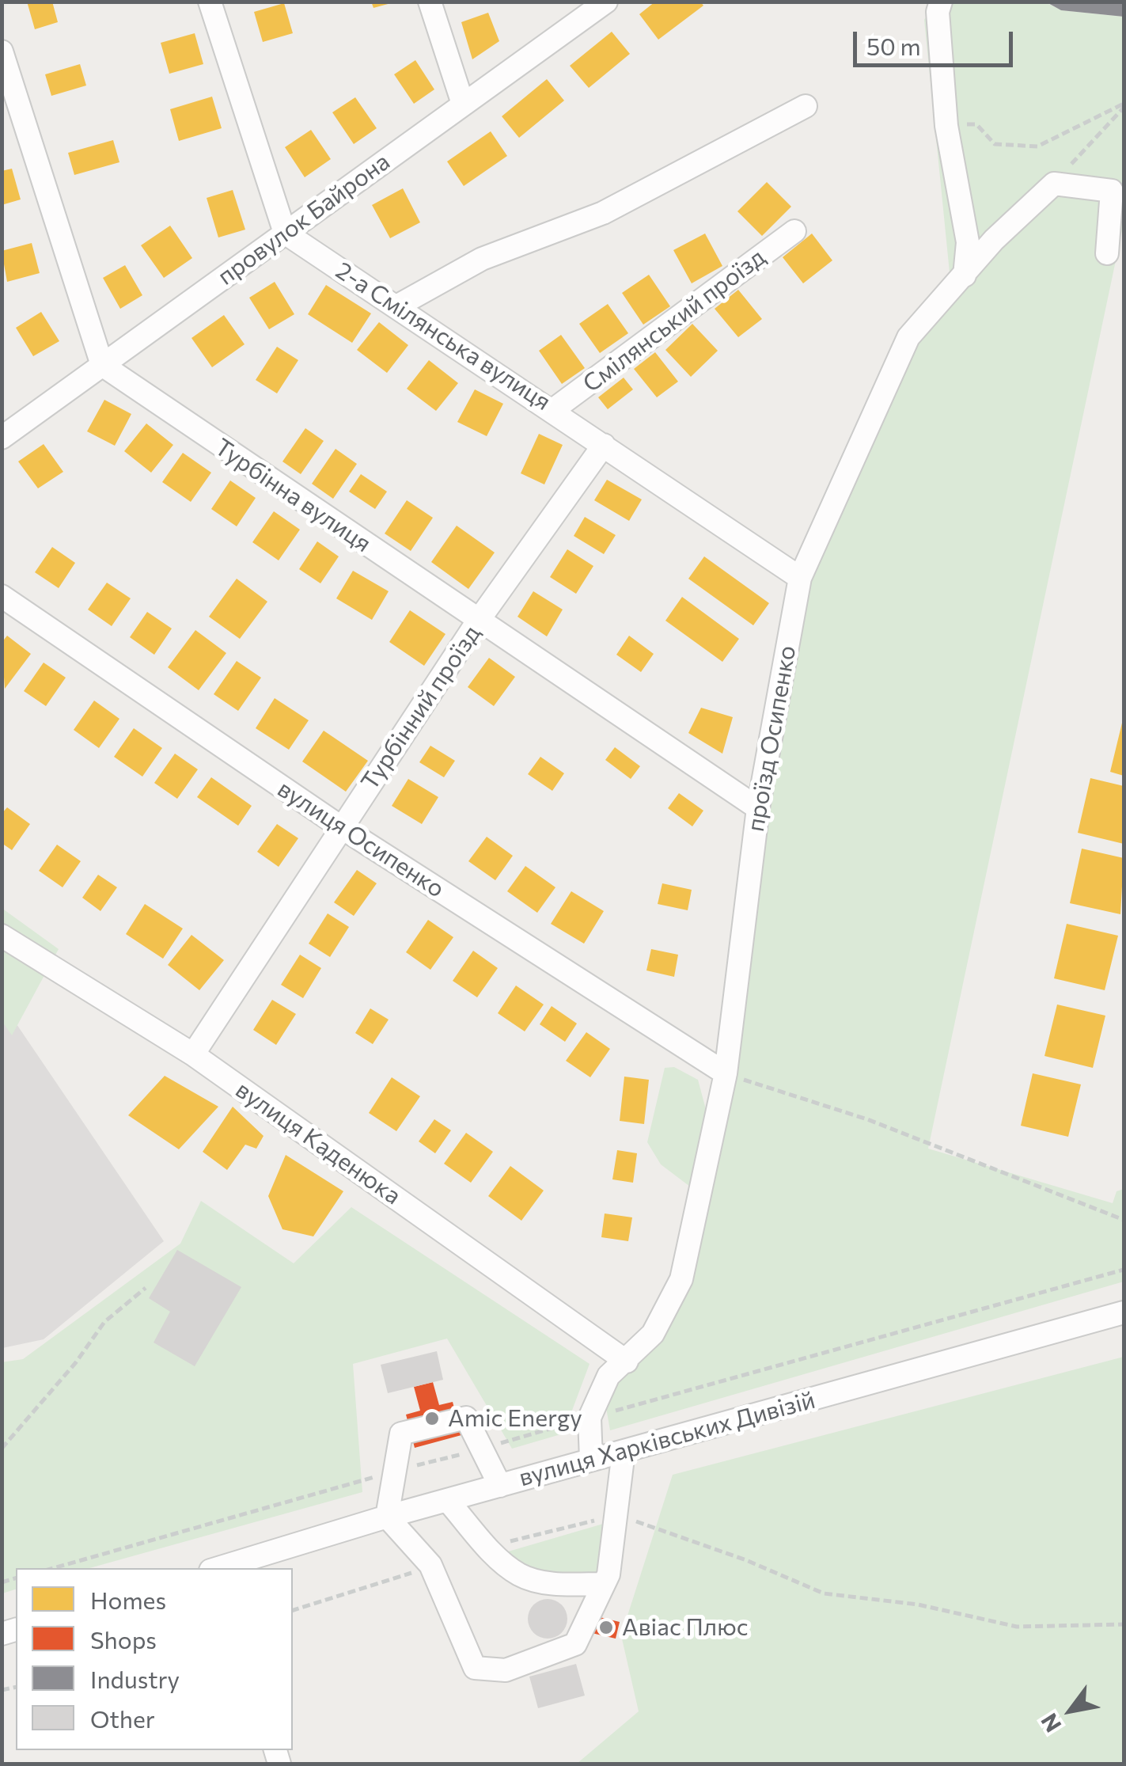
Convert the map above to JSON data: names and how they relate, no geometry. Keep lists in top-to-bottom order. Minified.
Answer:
{"streets":{"street":["провулок Байрона","Смілянський проїзд","2-а Смілянська вулиця","Турбінна вулиця","Турбінний проїзд","проїзд Осипенко","вулиця Осипенко","вулиця Каденюка","вулиця Харківських Дивізій"]},"crossings":[["провулок Байрона","2-а Смілянська вулиця"],["провулок Байрона","Турбінна вулиця"],["Смілянський проїзд","2-а Смілянська вулиця"],["2-а Смілянська вулиця","Турбінний проїзд"],["2-а Смілянська вулиця","проїзд Осипенко"],["Турбінна вулиця","Турбінний проїзд"],["Турбінна вулиця","проїзд Осипенко"],["Турбінний проїзд","вулиця Осипенко"],["Турбінний проїзд","вулиця Каденюка"],["проїзд Осипенко","вулиця Осипенко"],["проїзд Осипенко","вулиця Каденюка"],["проїзд Осипенко","вулиця Харківських Дивізій"]],"places":["Amic Energy","Авіас Плюс"],"legend":["Homes","Shops","Industry","Other"],"scale_bar":"50 m","north":"bottom left"}
